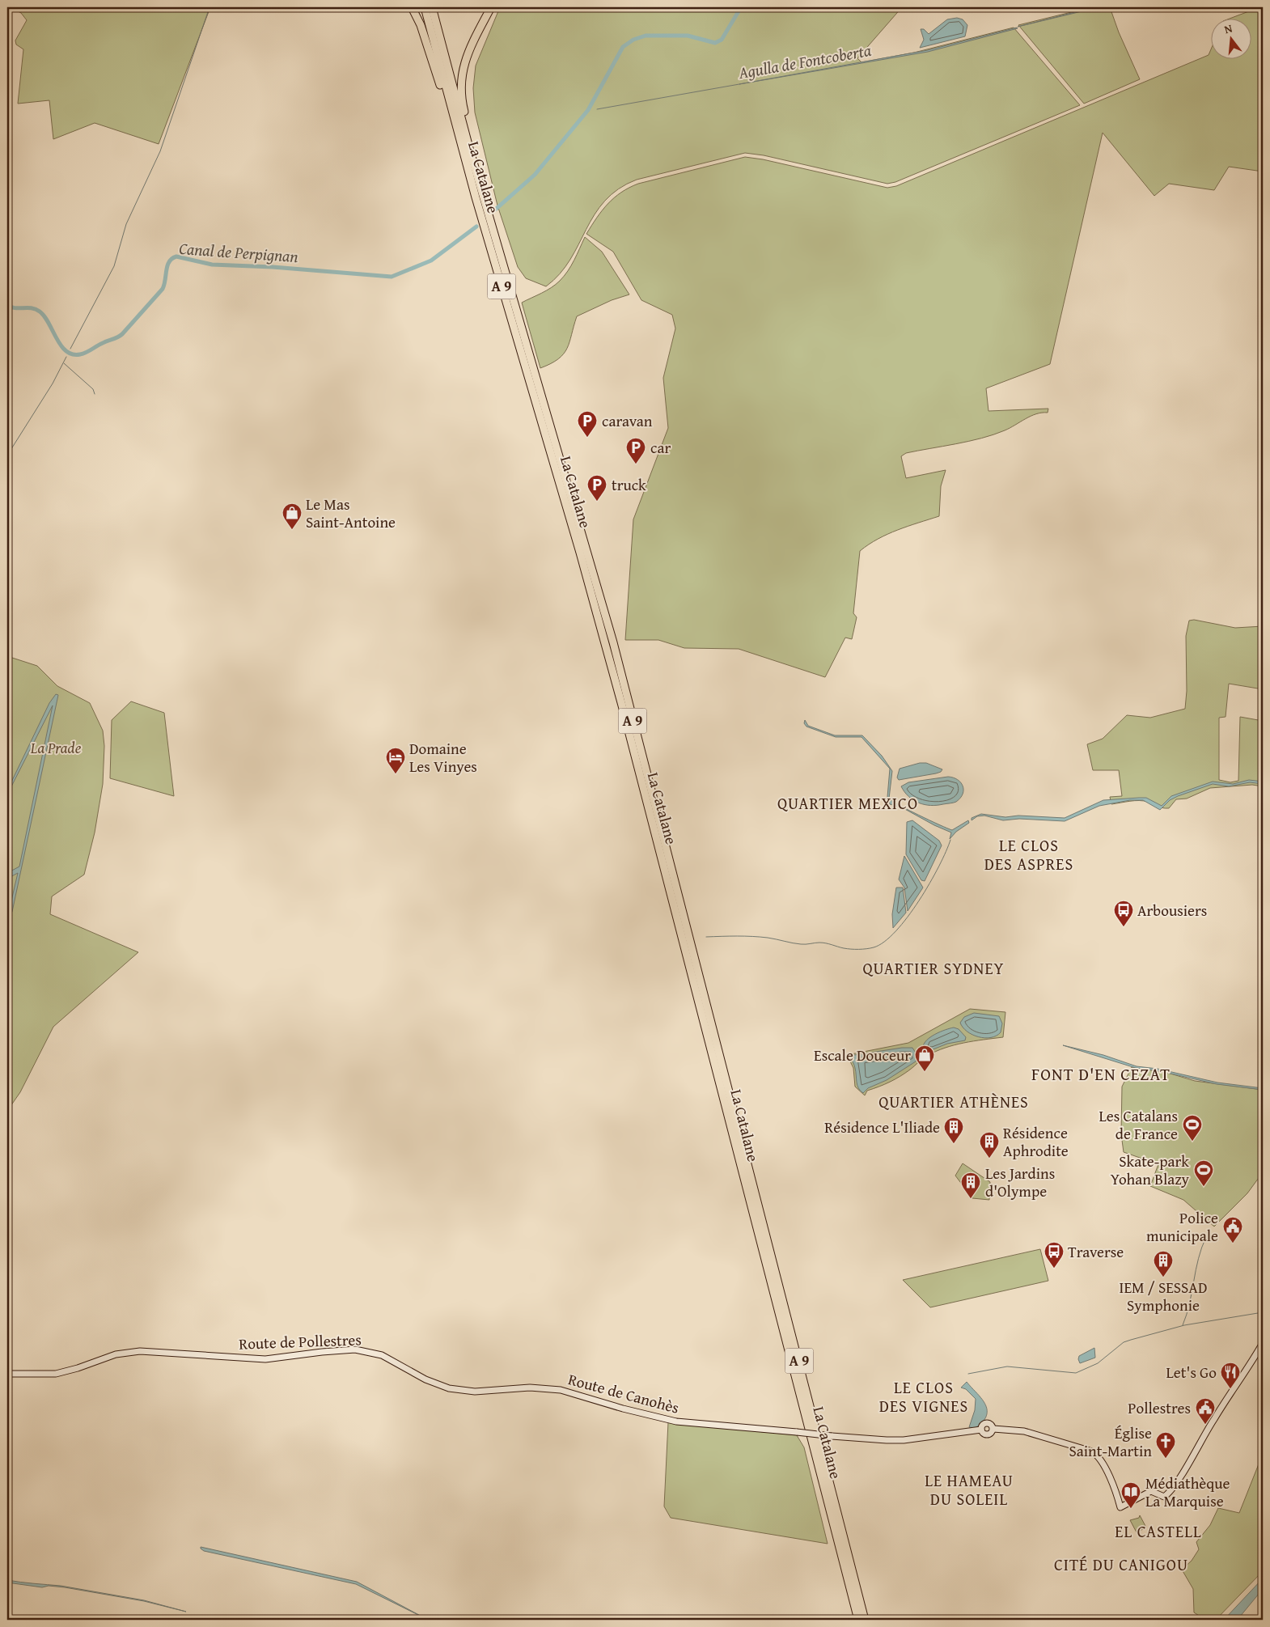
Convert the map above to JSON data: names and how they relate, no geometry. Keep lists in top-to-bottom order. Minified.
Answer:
{"streets":{"highway":["La Catalane","A 9"],"main road":["Route de Pollestres","Route de Canohès"]},"crossings":[["Route de Pollestres","Route de Canohès"]],"districts":["QUARTIER MEXICO","LE CLOS DES ASPRES","QUARTIER SYDNEY","FONT D'EN CEZAT","QUARTIER ATHÈNES","LE CLOS DES VIGNES","LE HAMEAU DU SOLEIL","EL CASTELL","CITÉ DU CANIGOU"],"water":["Agulla de Fontcoberta","Canal de Perpignan"],"parks":["La Prade"],"places":{"parking":["caravan","car","truck"],"shop":["Le Mas Saint-Antoine","Escale Douceur"],"hotel":["Domaine Les Vinyes"],"bus stop":["Arbousiers","Traverse"],"sports":["Les Catalans de France","Skate-park Yohan Blazy"],"building":["Résidence L'Iliade","Résidence Aphrodite","Les Jardins d'Olympe","IEM / SESSAD Symphonie"],"public building":["Police municipale","Pollestres"],"restaurant":["Let's Go"],"church":["Église Saint-Martin"],"library":["Médiathèque La Marquise"]},"north":"top"}
